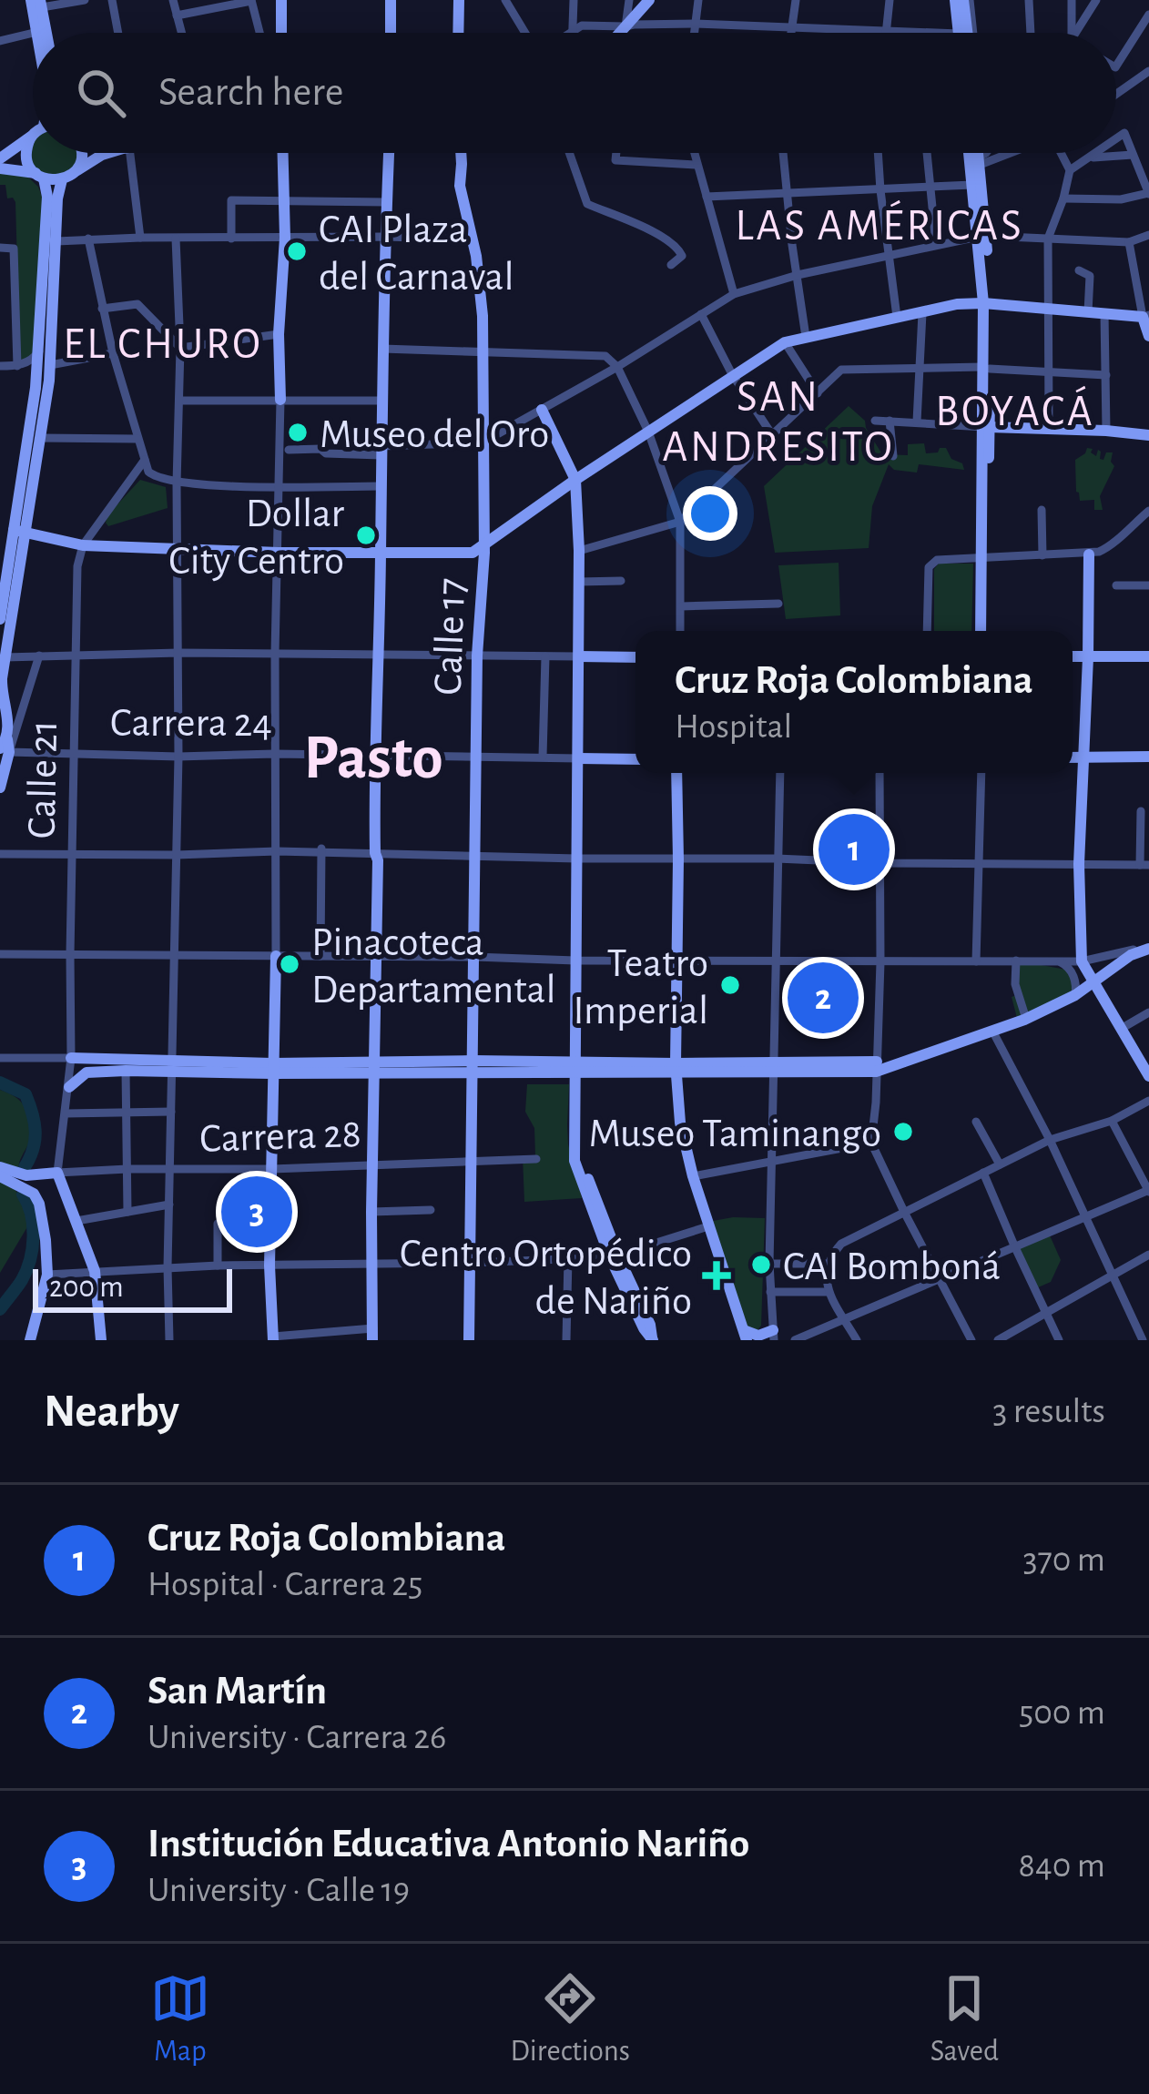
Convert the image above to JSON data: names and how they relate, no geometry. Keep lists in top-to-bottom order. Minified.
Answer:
{"streets":{"street":["Calle 17","Carrera 24","Calle 21","Carrera 28"]},"crossings":[["Calle 17","Carrera 24"],["Calle 17","Carrera 28"],["Carrera 24","Calle 21"],["Calle 21","Carrera 28"]],"districts":["LAS AMÉRICAS","EL CHURO","SAN ANDRESITO","BOYACÁ","Pasto"],"places":{"other":["CAI Plaza del Carnaval","Museo del Oro","Dollar City Centro","Pinacoteca Departamental","Teatro Imperial","Museo Taminango","CAI Bomboná"],"health":["Centro Ortopédico de Nariño"]},"scale_bar":"200 m","page":{"search":"Search here","popup":["Cruz Roja Colombiana","Hospital"],"pins":["1","2","3"],"scale":"200 m","heading":["Nearby","3 results"],"list":[{"mark":"1","name":"Cruz Roja Colombiana","note":"Hospital · Carrera 25","value":"370 m"},{"mark":"2","name":"San Martín","note":"University · Carrera 26","value":"500 m"},{"mark":"3","name":"Institución Educativa Antonio Nariño","note":"University · Calle 19","value":"840 m"}],"nav":["Map","Directions","Saved"]}}
